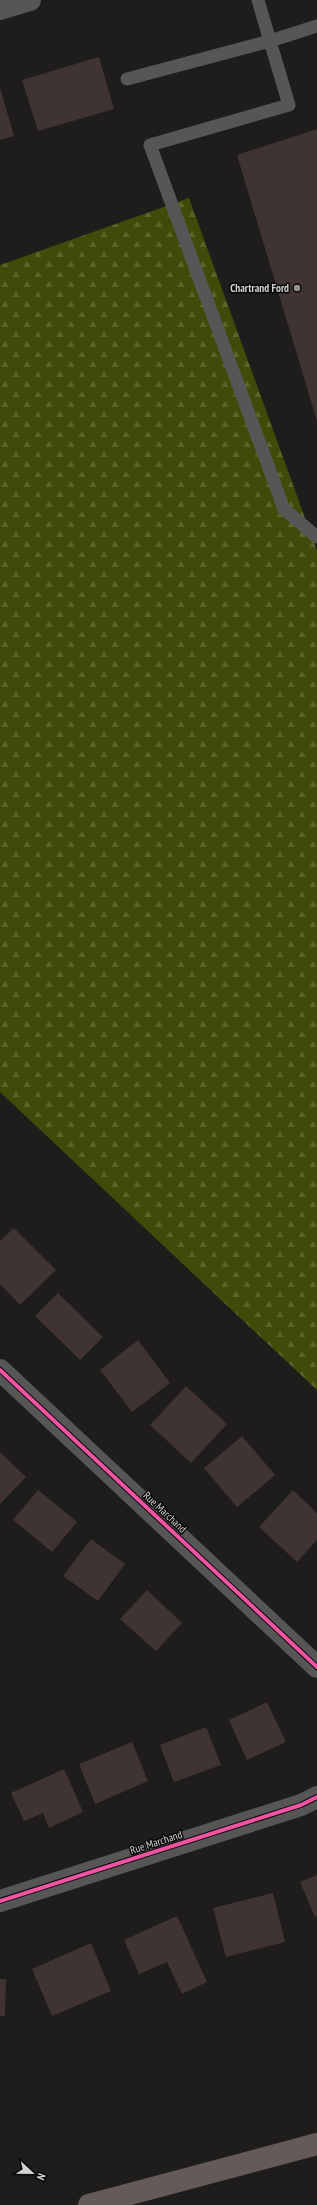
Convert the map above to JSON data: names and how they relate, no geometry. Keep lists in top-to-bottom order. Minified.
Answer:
{"streets":{"street":["Rue Marchand"]},"places":["Chartrand Ford"],"north":"right"}
